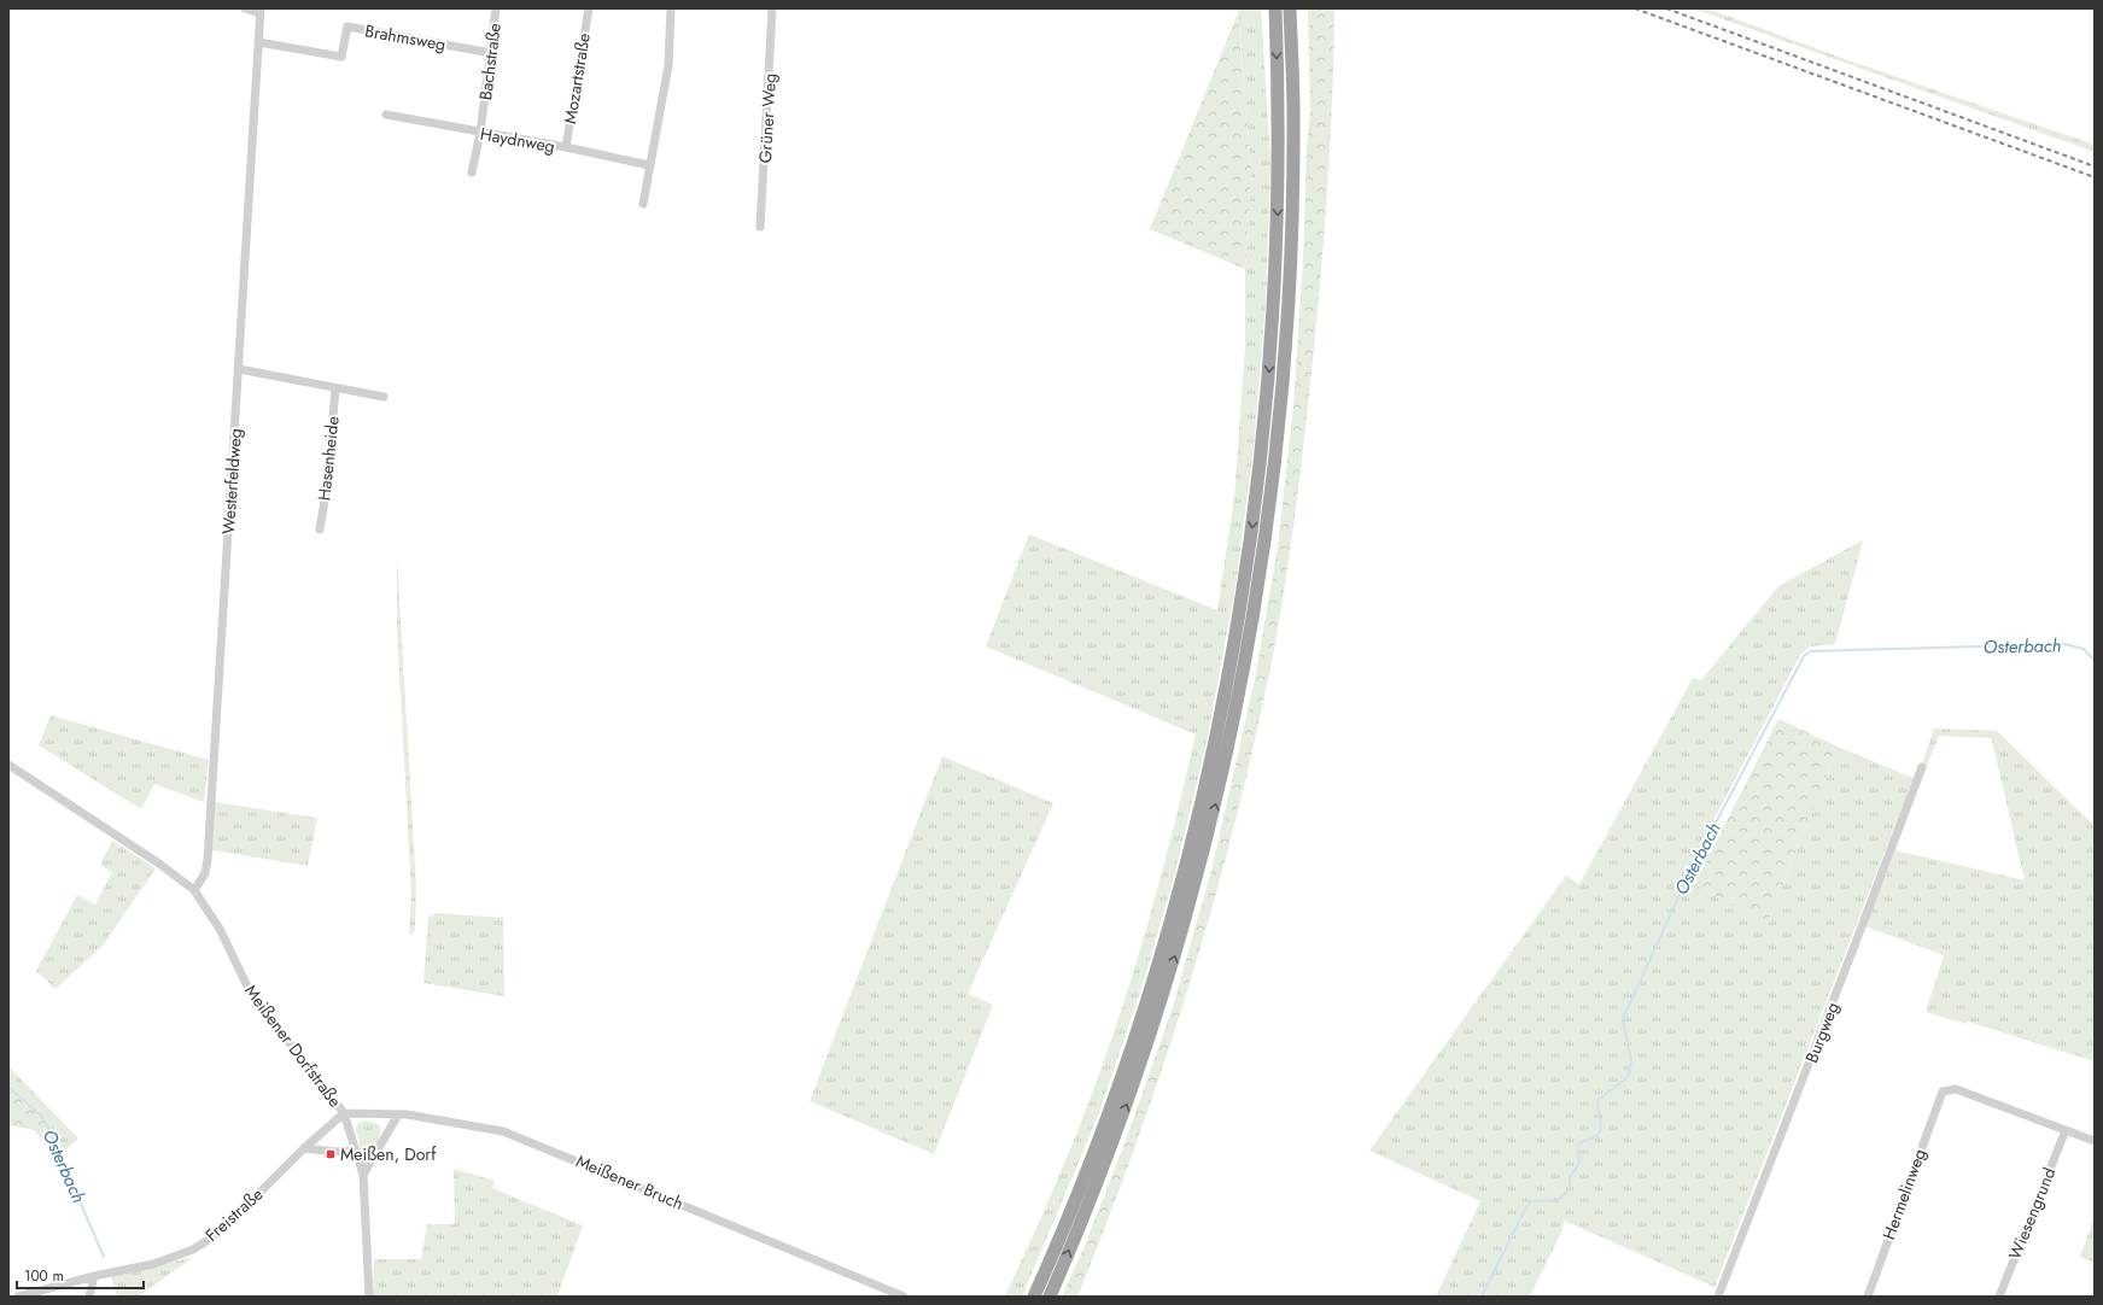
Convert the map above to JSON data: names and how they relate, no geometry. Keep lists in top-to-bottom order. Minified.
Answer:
{"streets":{"street":["Brahmsweg","Bachstraße","Mozartstraße","Grüner Weg","Haydnweg","Hasenheide","Westerfeldweg","Burgweg","Meißener Dorfstraße","Meißener Bruch","Hermelinweg","Wiesengrund","Freistraße"]},"crossings":[["Brahmsweg","Bachstraße"],["Brahmsweg","Westerfeldweg"],["Bachstraße","Haydnweg"],["Mozartstraße","Haydnweg"],["Westerfeldweg","Meißener Dorfstraße"],["Meißener Dorfstraße","Meißener Bruch"],["Meißener Dorfstraße","Freistraße"],["Meißener Bruch","Freistraße"],["Hermelinweg","Wiesengrund"]],"water":["Osterbach"],"places":{"transit":["Meißen, Dorf"]},"scale_bar":"100 m"}
